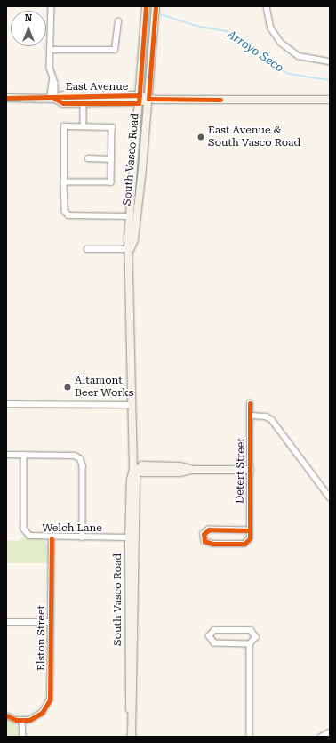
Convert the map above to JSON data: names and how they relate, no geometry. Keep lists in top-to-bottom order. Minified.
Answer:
{"streets":{"main road":["East Avenue","South Vasco Road"],"street":["Detert Street","Welch Lane","Elston Street"]},"crossings":[["East Avenue","South Vasco Road"],["South Vasco Road","Welch Lane"],["Welch Lane","Elston Street"]],"water":["Arroyo Seco"],"places":["East Avenue & South Vasco Road","Altamont Beer Works"],"north":"top"}
